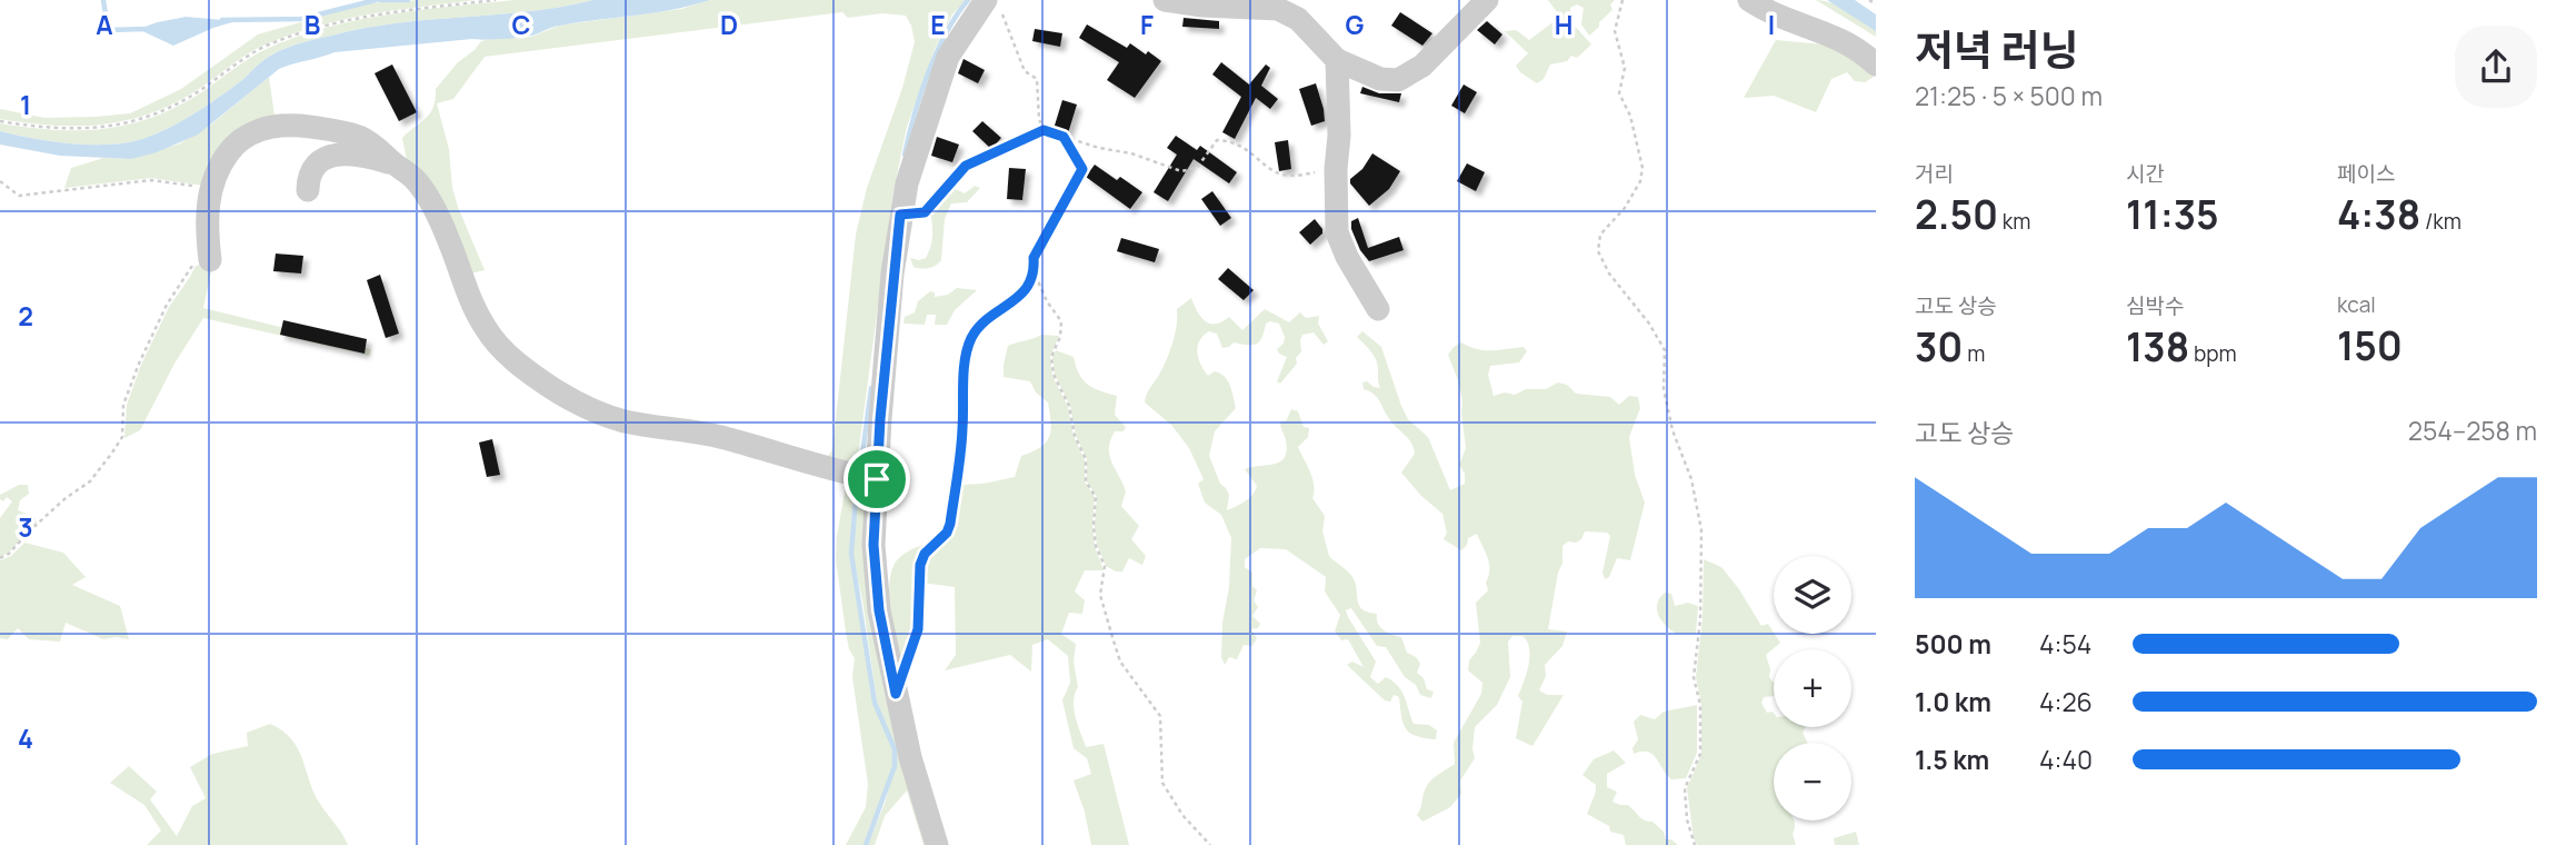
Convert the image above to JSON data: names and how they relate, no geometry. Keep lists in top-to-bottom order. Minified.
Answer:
{"page":{"heading":["저녁 러닝","21:25 · 5 × 500 m"],"stats":[["거리","2.50 km"],["시간","11:35"],["페이스","4:38 /km"],["고도 상승","30 m"],["심박수","138 bpm"],["kcal","150"]],"chart":["고도 상승","254–258 m"],"map_buttons":["+","−"],"list":[{"name":"500 m","note":"4:54"},{"name":"1.0 km","note":"4:26"},{"name":"1.5 km","note":"4:40"}]},"grid":{"columns":["A","B","C","D","E","F","G","H","I"],"rows":["1","2","3","4"]}}
